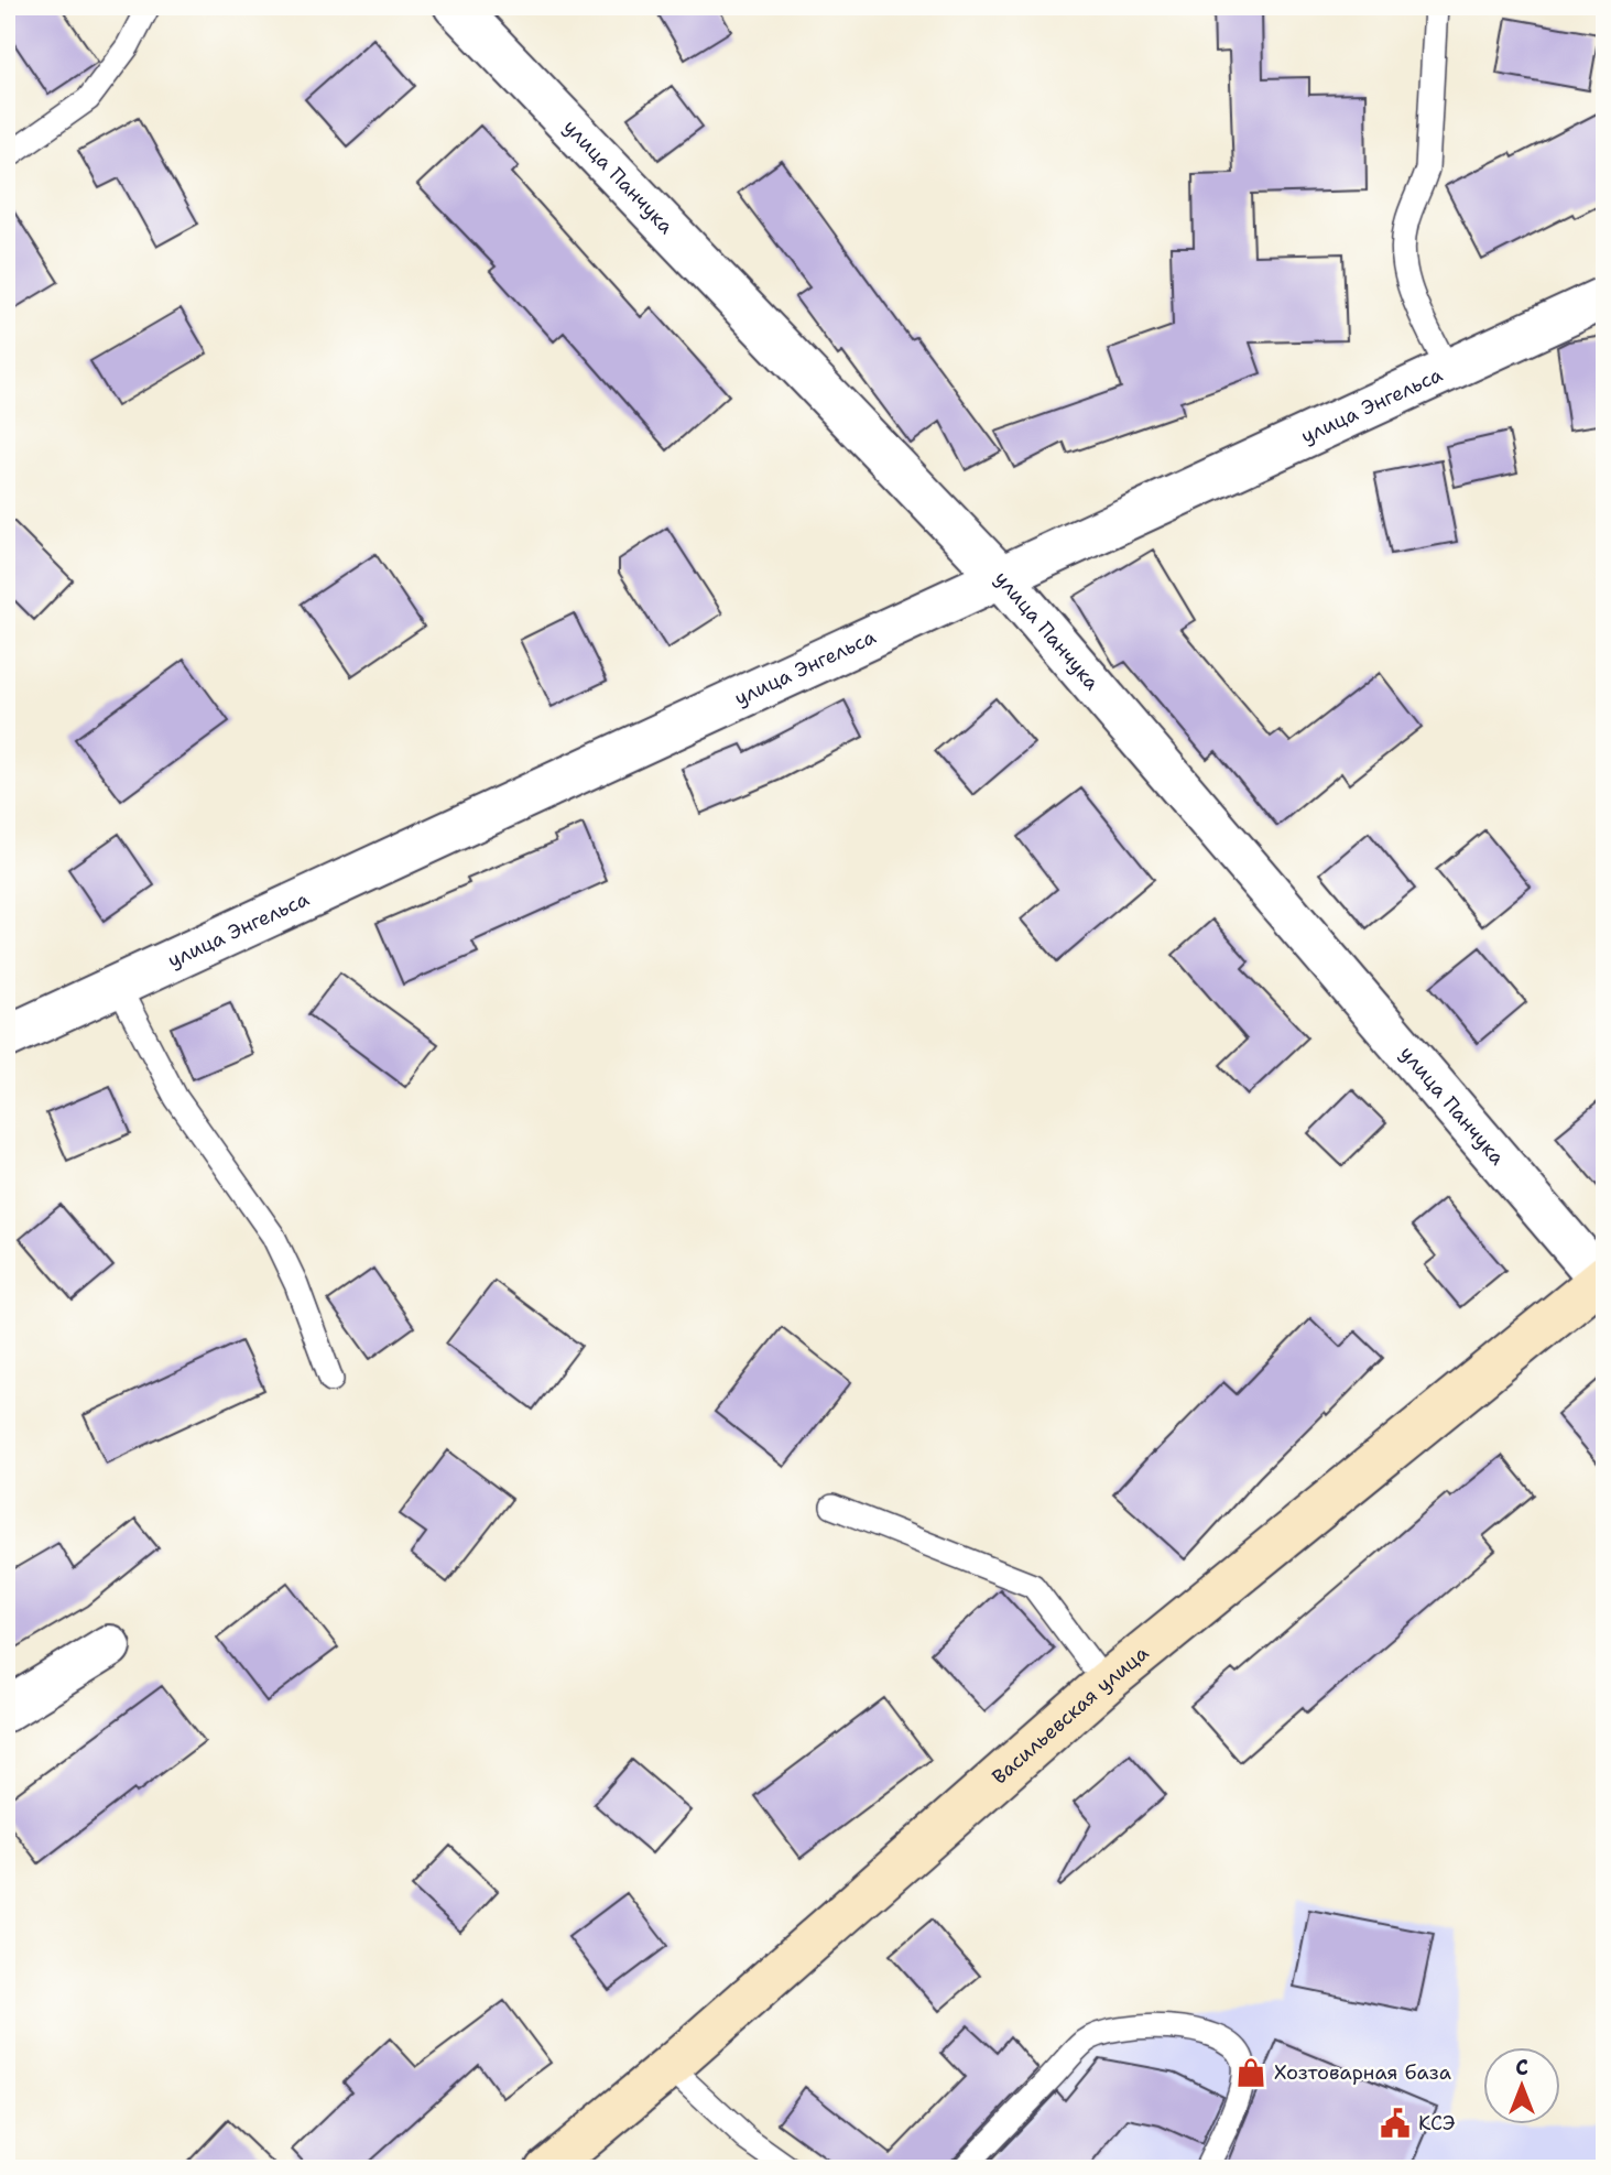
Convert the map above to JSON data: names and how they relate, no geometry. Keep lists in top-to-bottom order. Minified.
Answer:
{"streets":{"main road":["Васильевская улица"],"street":["улица Панчука","улица Энгельса"]},"crossings":[["улица Панчука","улица Энгельса"],["улица Панчука","Васильевская улица"]],"places":{"shop":["Хозтоварная база"],"public building":["КСЭ"]},"north":"top"}
